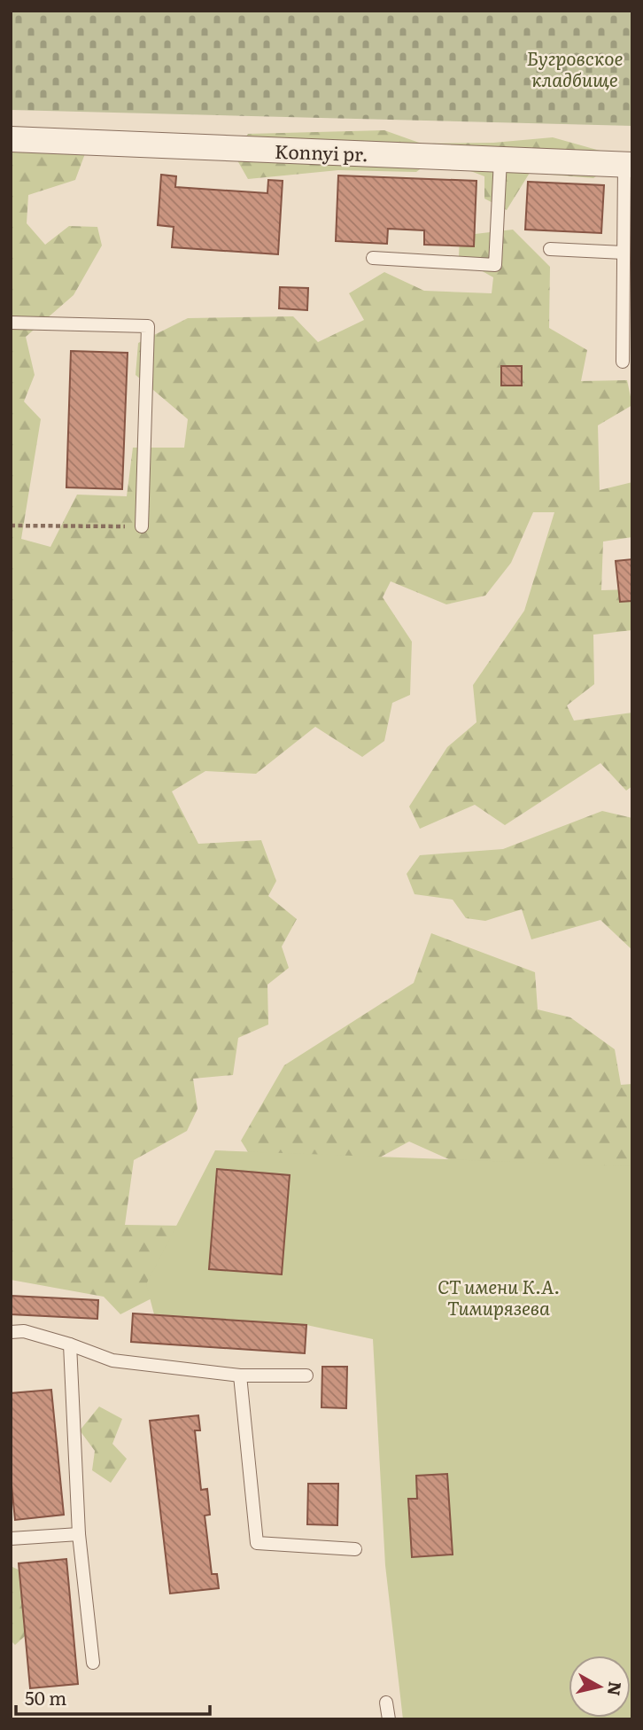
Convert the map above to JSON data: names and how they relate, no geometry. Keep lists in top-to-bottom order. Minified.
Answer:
{"streets":{"street":["Konnyi pr."]},"parks":["Бугровское кладбище","СТ имени К.А. Тимирязева"],"scale_bar":"50 m","north":"right"}
